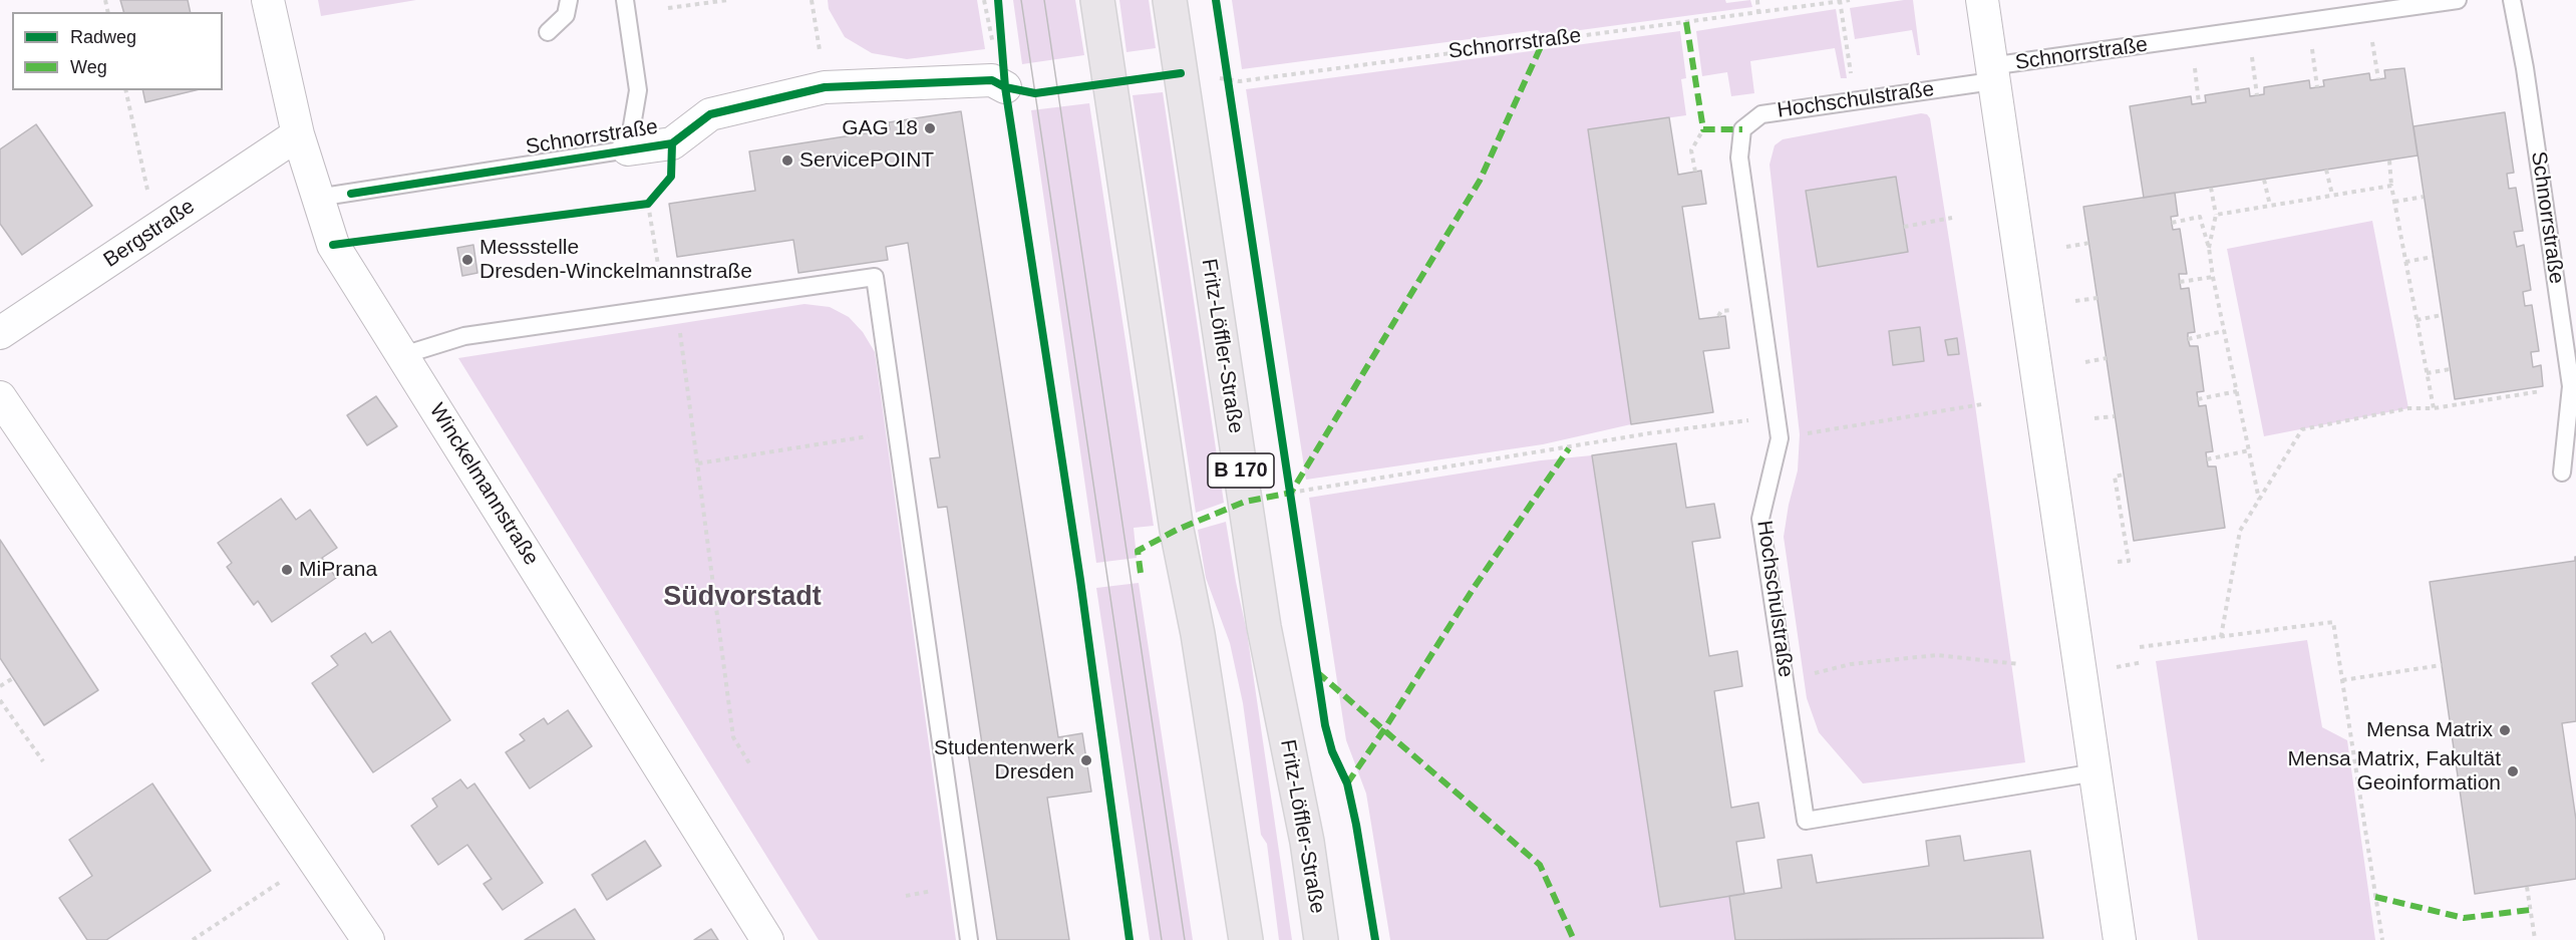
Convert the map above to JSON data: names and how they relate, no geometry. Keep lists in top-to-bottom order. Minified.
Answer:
{"streets":{"main road":["Fritz-Löffler-Straße","B 170"],"street":["Schnorrstraße","Bergstraße","Winckelmannstraße"],"lane":["Hochschulstraße"]},"crossings":[["Schnorrstraße","Hochschulstraße"],["Schnorrstraße","Fritz-Löffler-Straße"],["Schnorrstraße","Winckelmannstraße"],["Bergstraße","Winckelmannstraße"]],"districts":["Südvorstadt"],"places":["GAG 18","ServicePOINT","Messstelle Dresden-Winckelmannstraße","MiPrana","Mensa Matrix","Studentenwerk Dresden","Mensa Matrix, Fakultät Geoinformation"],"legend":["Radweg","Weg"]}
